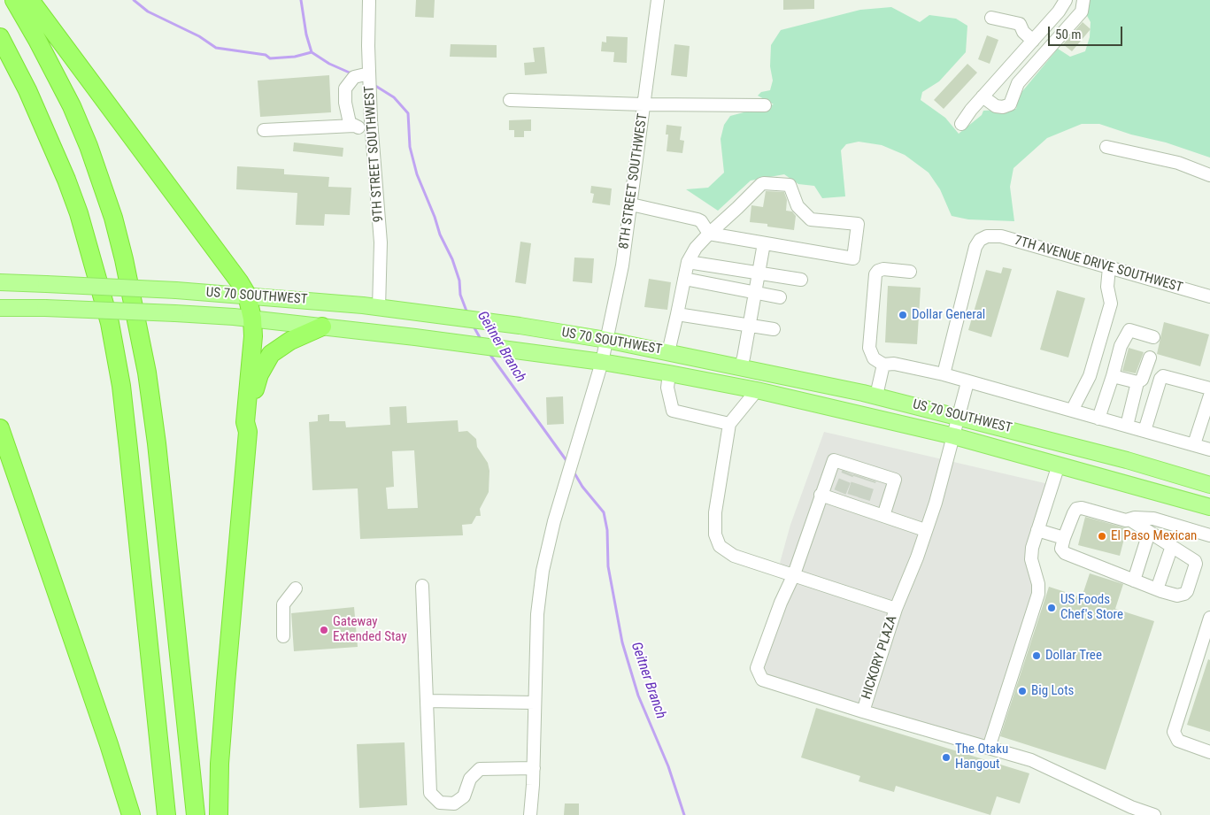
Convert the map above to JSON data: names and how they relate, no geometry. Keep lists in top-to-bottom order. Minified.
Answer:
{"streets":{"main road":["US 70 SOUTHWEST"],"street":["9TH STREET SOUTHWEST","8TH STREET SOUTHWEST","7TH AVENUE DRIVE SOUTHWEST","HICKORY PLAZA"]},"crossings":[["9TH STREET SOUTHWEST","US 70 SOUTHWEST"],["8TH STREET SOUTHWEST","US 70 SOUTHWEST"],["US 70 SOUTHWEST","HICKORY PLAZA"]],"water":["Geitner Branch"],"places":["Dollar General","El Paso Mexican","US Foods Chef's Store","Gateway Extended Stay","Dollar Tree","Big Lots","The Otaku Hangout"],"scale_bar":"50 m"}
